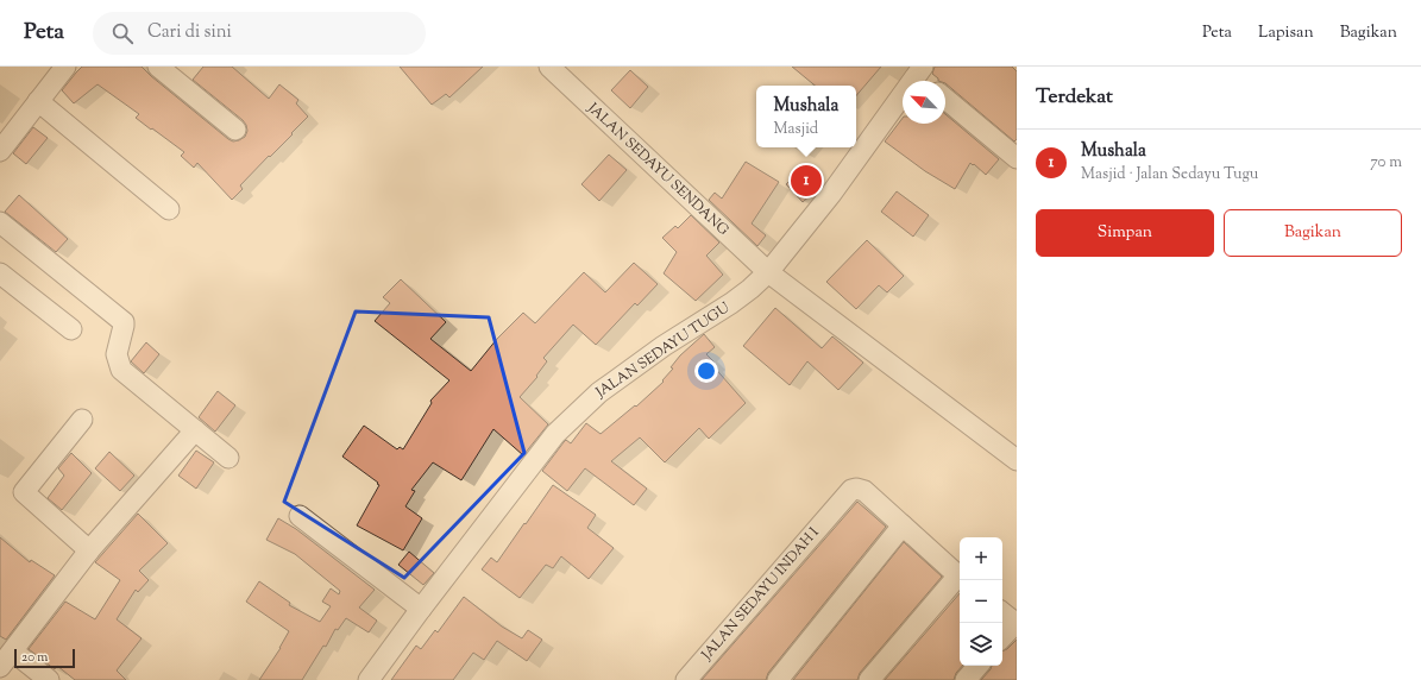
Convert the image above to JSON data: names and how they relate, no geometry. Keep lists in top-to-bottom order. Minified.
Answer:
{"streets":{"street":["JALAN SEDAYU SENDANG","JALAN SEDAYU TUGU","JALAN SEDAYU INDAH I"]},"crossings":[["JALAN SEDAYU SENDANG","JALAN SEDAYU TUGU"]],"scale_bar":"20 m","north":"top left","page":{"header":"Peta","search":"Cari di sini","nav":["Peta","Lapisan","Bagikan"],"heading":"Terdekat","popup":["Mushala","Masjid"],"list":[{"mark":"1","name":"Mushala","note":"Masjid · Jalan Sedayu Tugu","value":"70 m"}],"pins":"1","buttons":["Simpan","Bagikan"],"map_buttons":["+","−"],"scale":"20 m"}}
